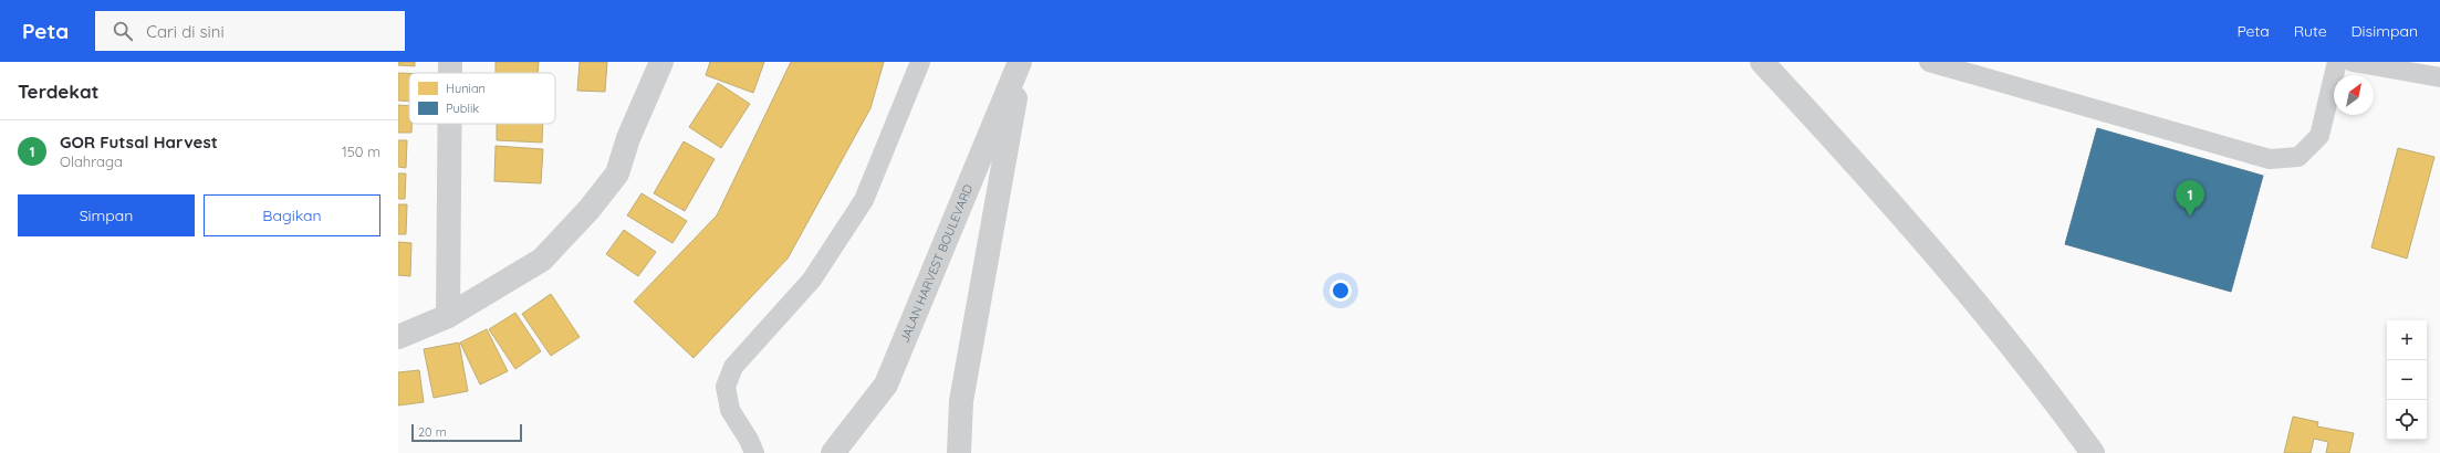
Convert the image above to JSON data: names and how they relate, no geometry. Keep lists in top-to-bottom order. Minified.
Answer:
{"streets":{"street":["JALAN HARVEST BOULEVARD"]},"legend":["Hunian","Publik"],"scale_bar":"20 m","north":"top right","page":{"header":"Peta","search":"Cari di sini","nav":["Peta","Rute","Disimpan"],"heading":"Terdekat","list":[{"mark":"1","name":"GOR Futsal Harvest","note":"Olahraga","value":"150 m"}],"pins":"1","buttons":["Simpan","Bagikan"],"map_buttons":["+","−"],"scale":"20 m"}}
